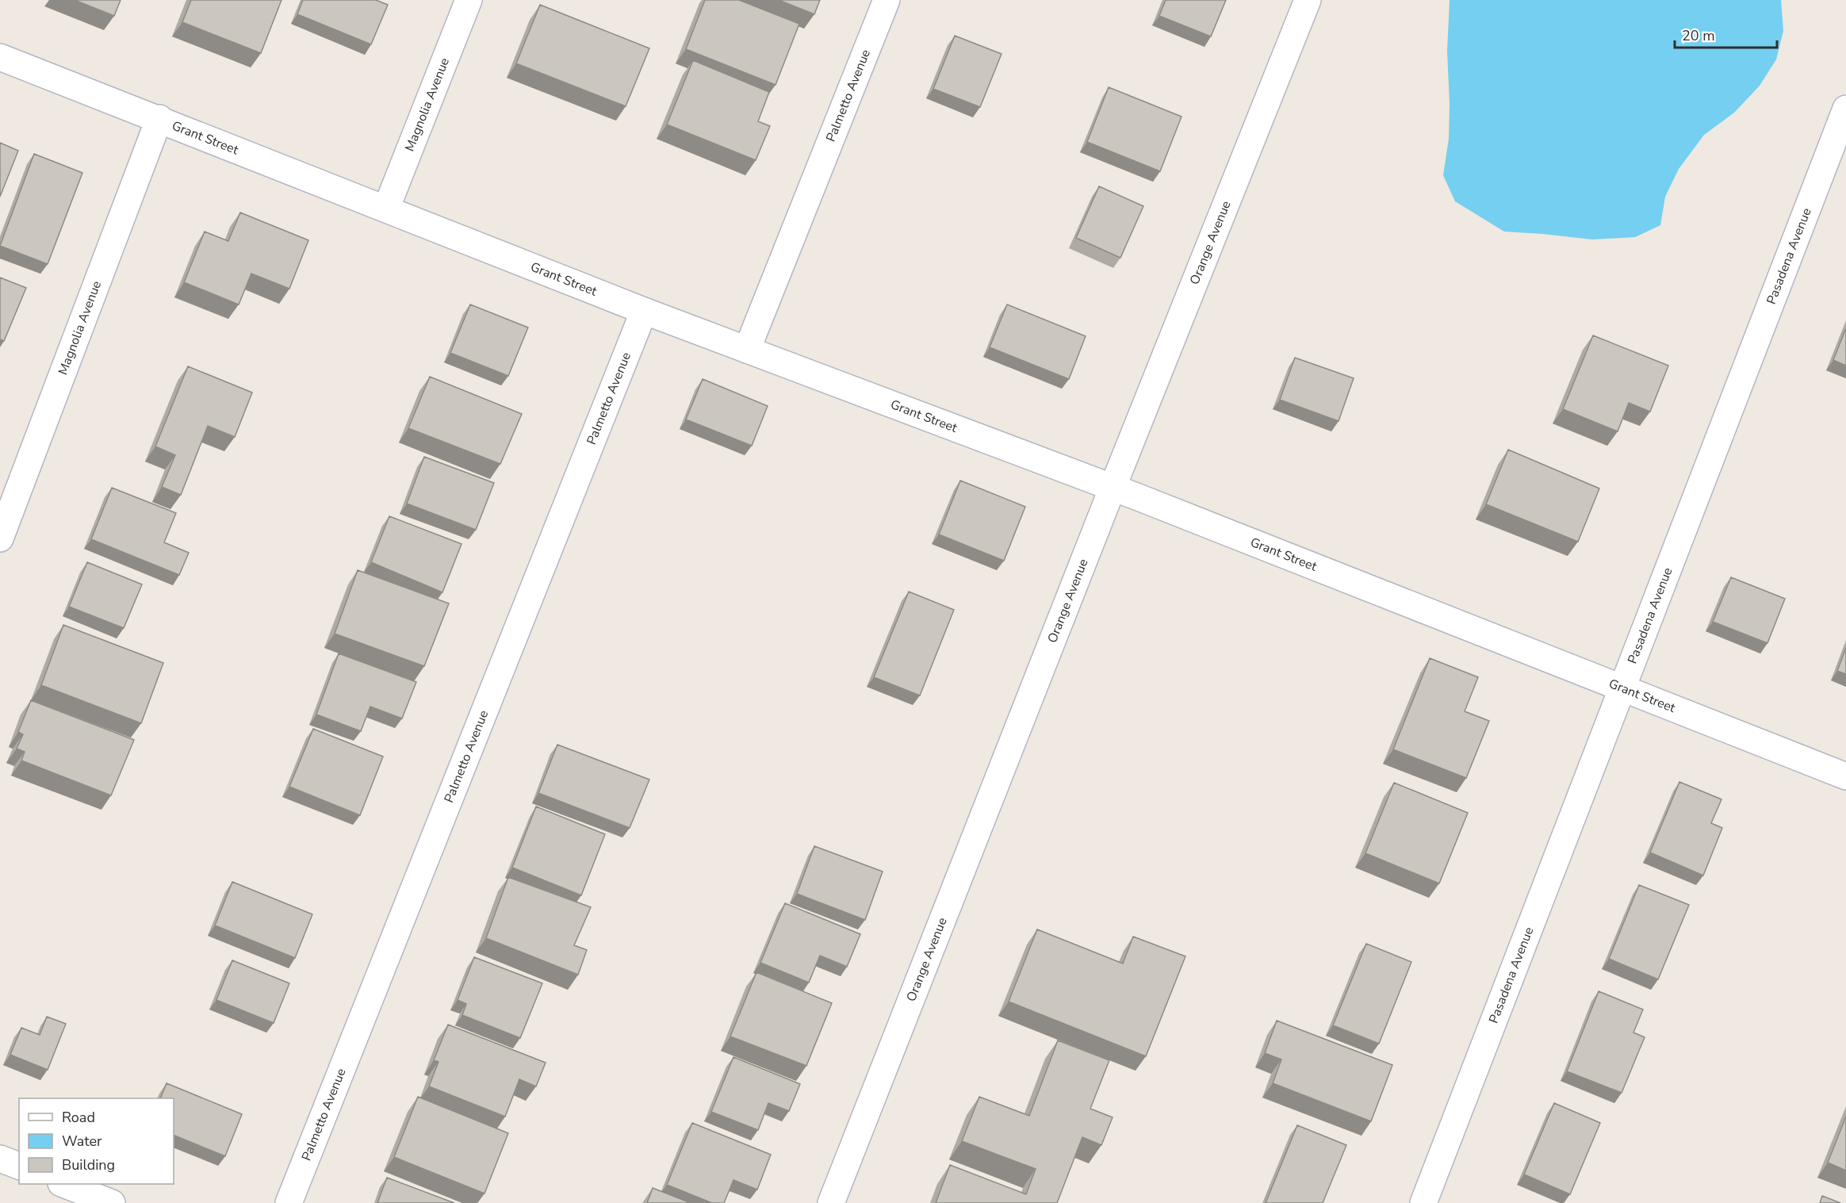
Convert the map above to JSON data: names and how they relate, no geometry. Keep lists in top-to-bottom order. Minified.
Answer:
{"streets":{"street":["Palmetto Avenue","Magnolia Avenue","Grant Street","Orange Avenue","Pasadena Avenue"]},"crossings":[["Palmetto Avenue","Grant Street"],["Magnolia Avenue","Grant Street"],["Grant Street","Orange Avenue"],["Grant Street","Pasadena Avenue"]],"legend":["Road","Water","Building"],"scale_bar":"20 m"}
